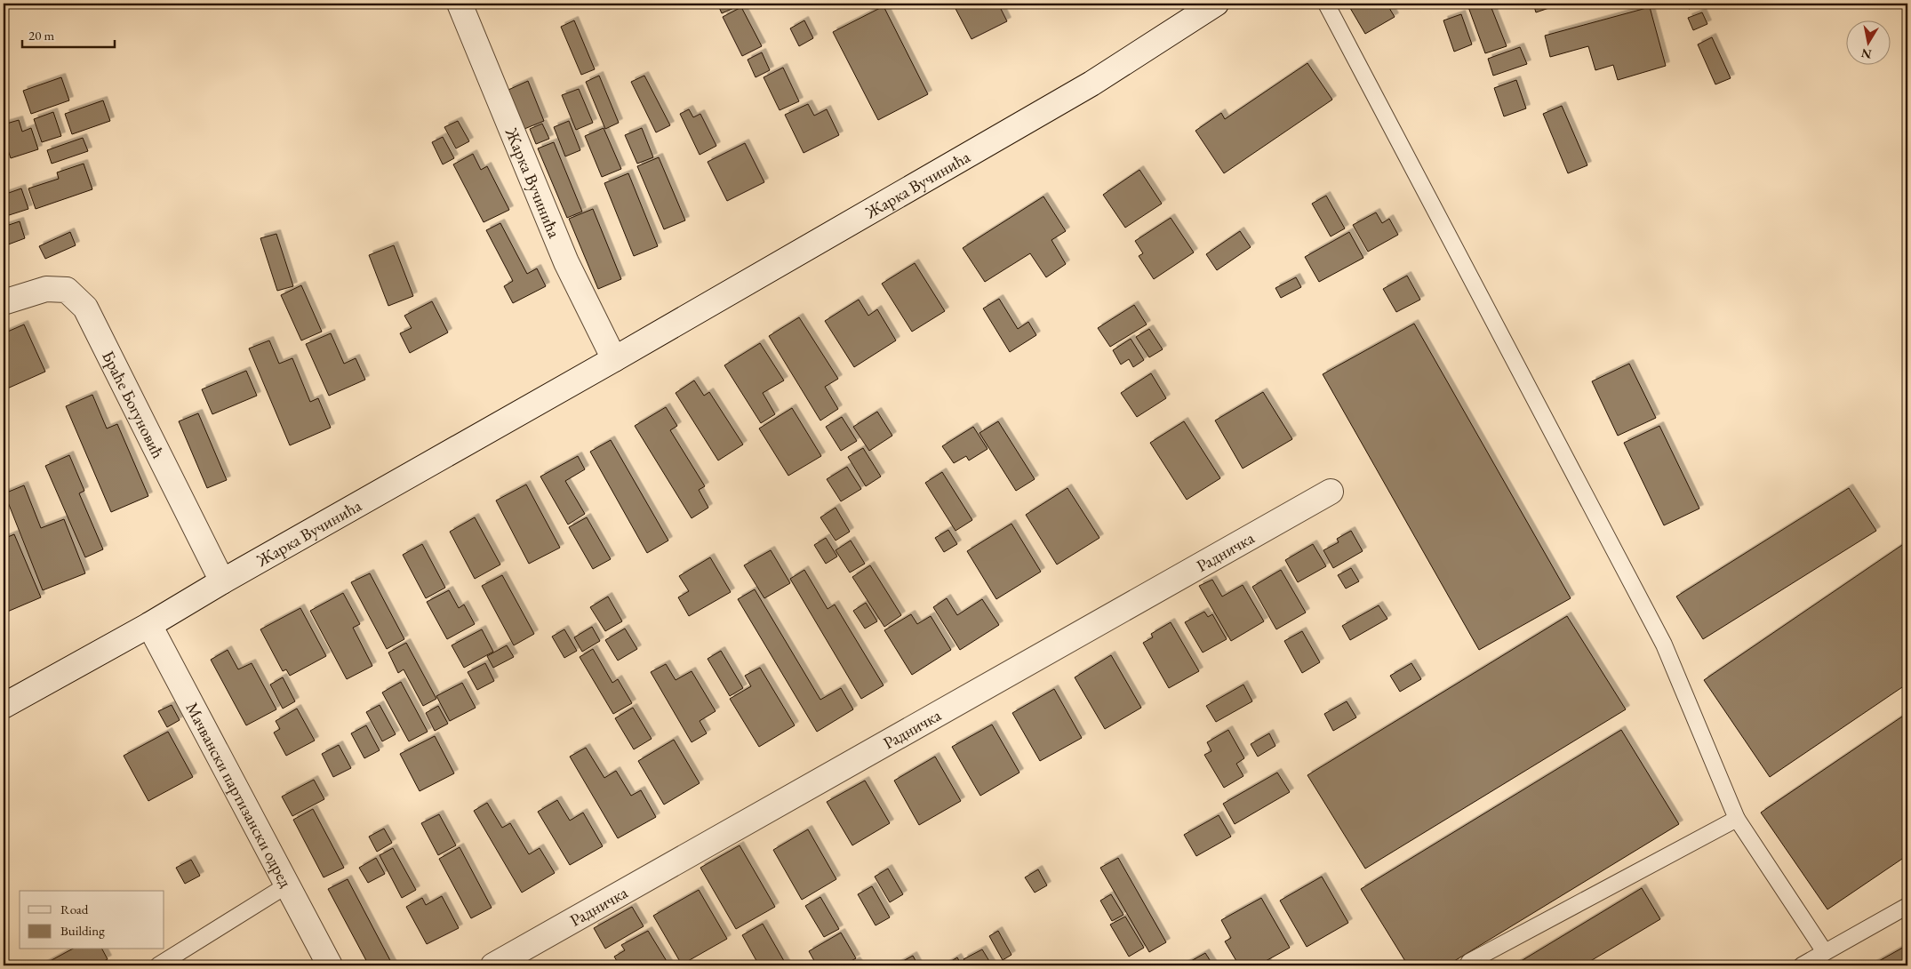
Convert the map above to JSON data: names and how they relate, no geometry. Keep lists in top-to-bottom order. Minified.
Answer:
{"streets":{"street":["Жарка Вучинића","Браће Богуновић","Радничка","Мачвански партизански одред"]},"crossings":[["Жарка Вучинића","Браће Богуновић"],["Жарка Вучинића","Мачвански партизански одред"]],"legend":["Road","Building"],"scale_bar":"20 m","north":"bottom"}
